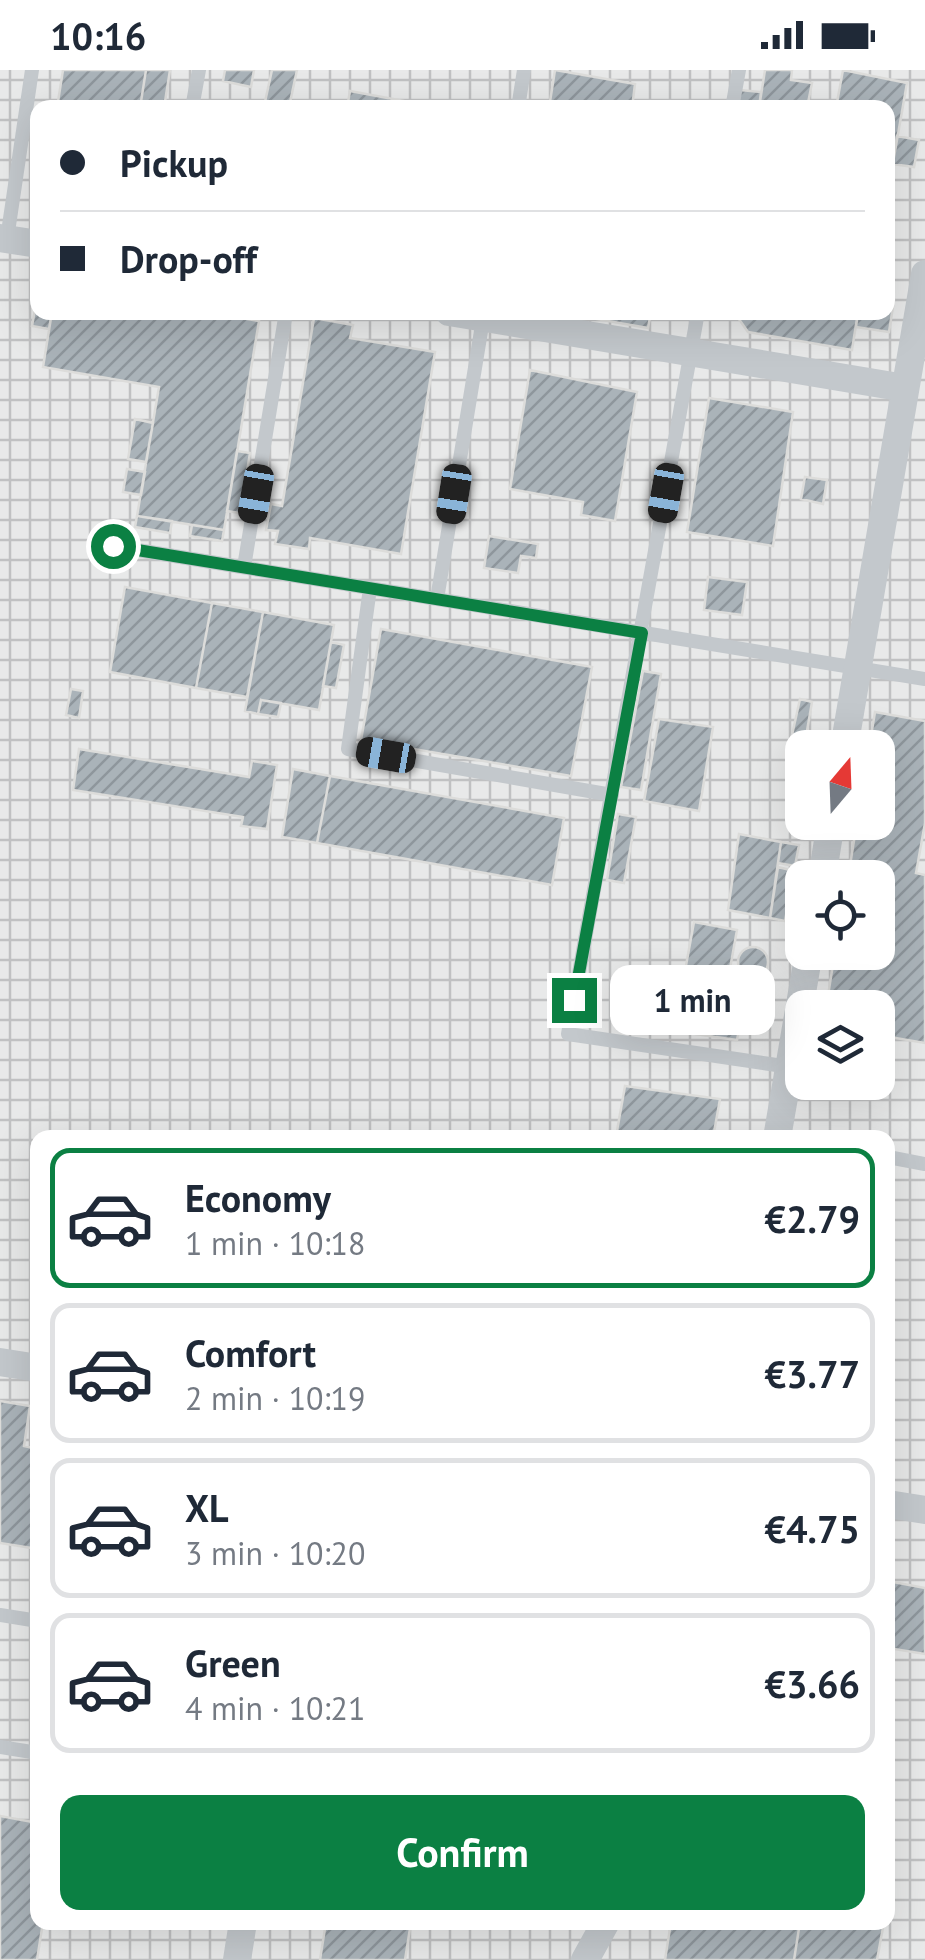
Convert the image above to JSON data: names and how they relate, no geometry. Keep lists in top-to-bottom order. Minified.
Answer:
{"north":"top","page":{"status":"10:16","banner":["Pickup","Drop-off"],"bubble":"1 min","list":[{"name":"Economy","note":"1 min · 10:18","value":"€2.79"},{"name":"Comfort","note":"2 min · 10:19","value":"€3.77"},{"name":"XL","note":"3 min · 10:20","value":"€4.75"},{"name":"Green","note":"4 min · 10:21","value":"€3.66"}],"buttons":"Confirm"}}
